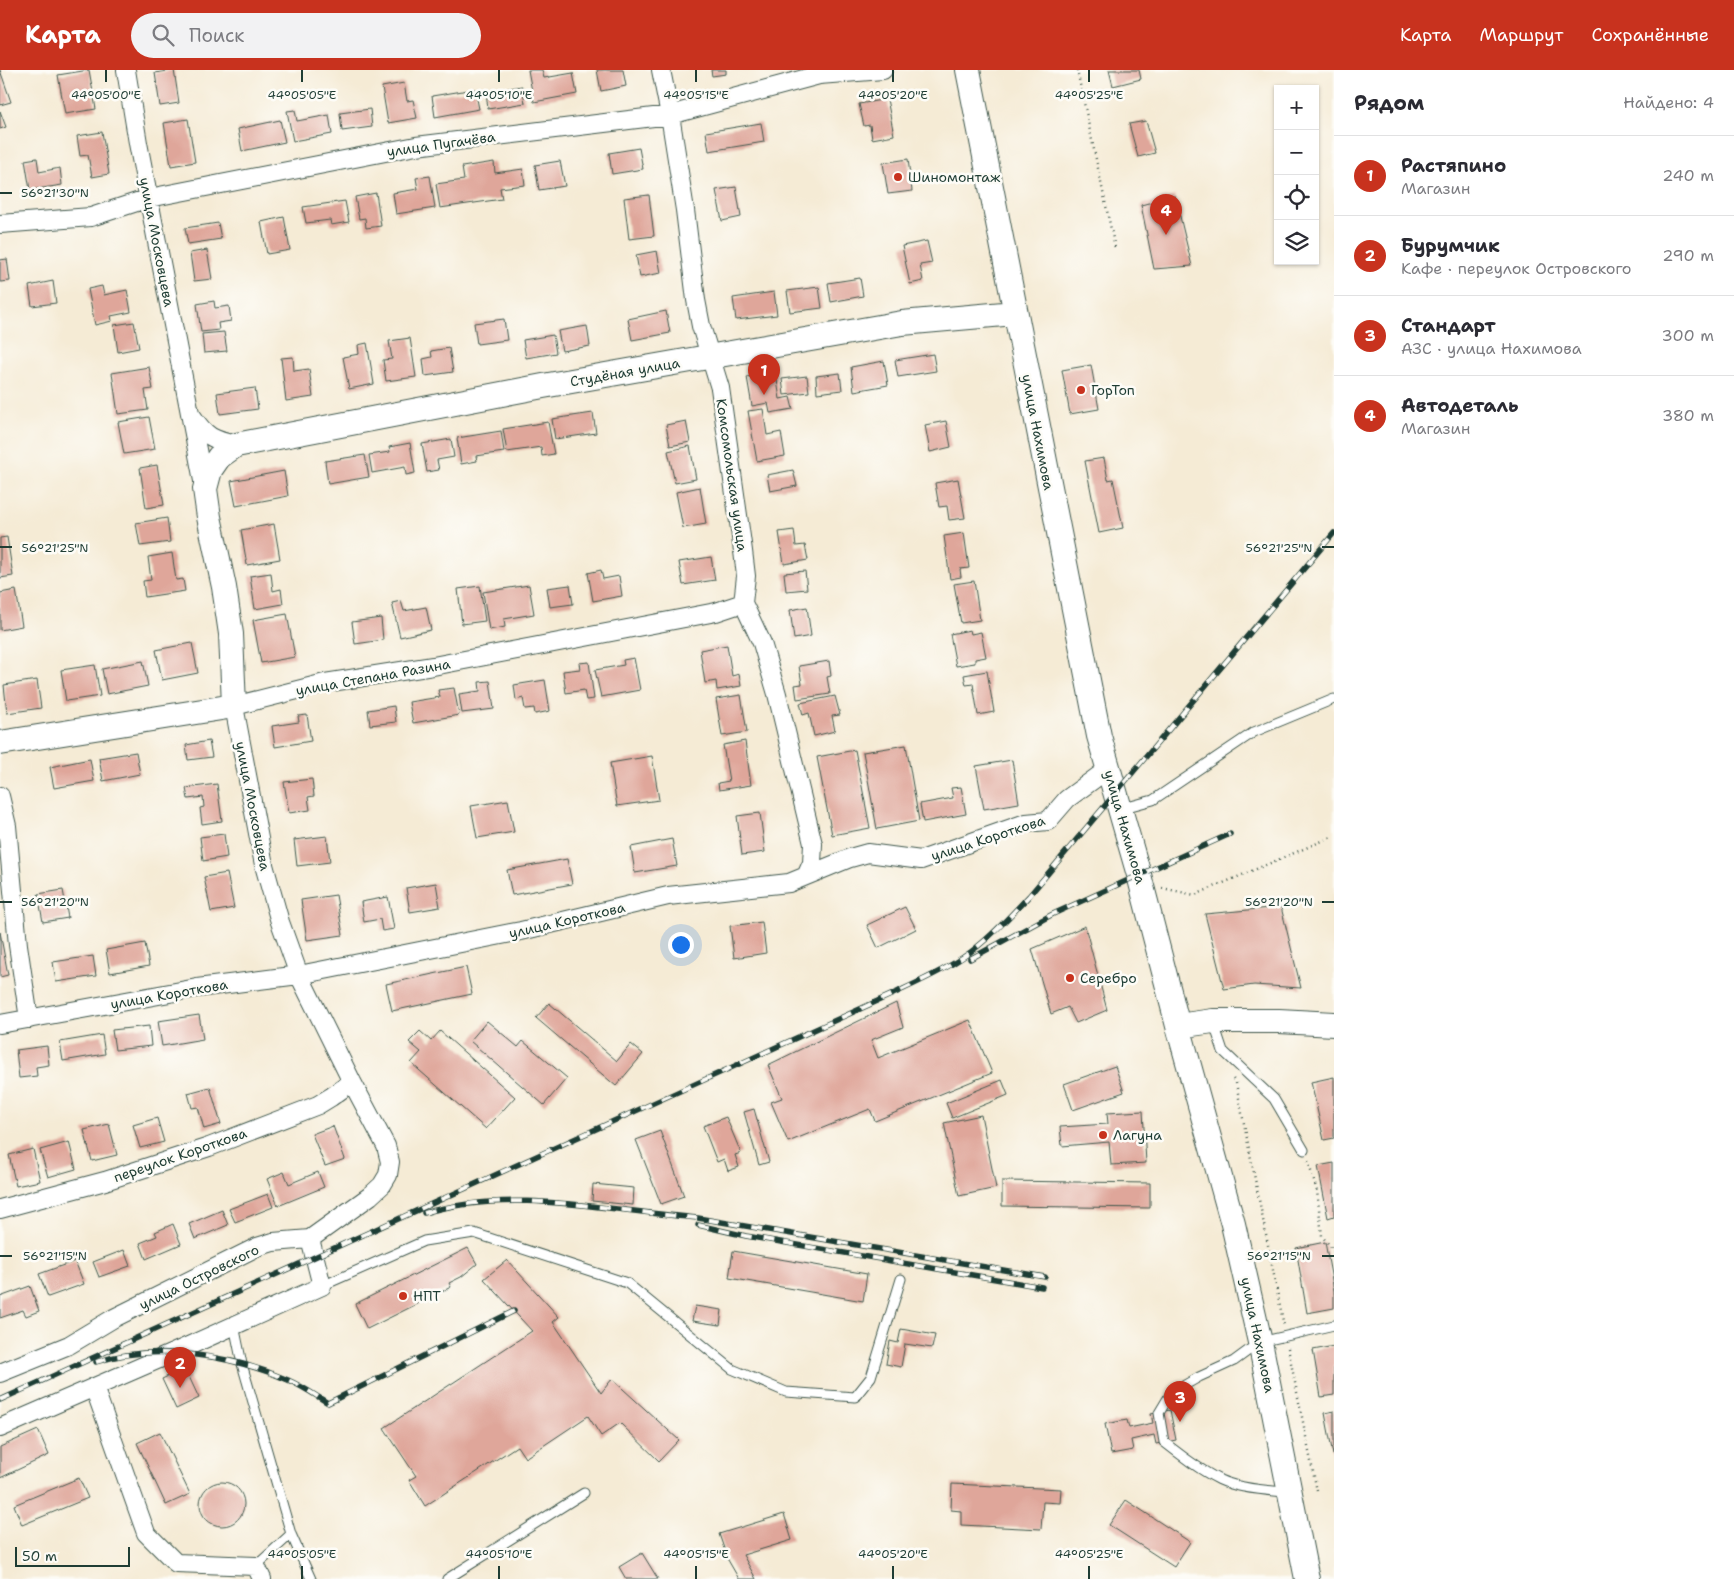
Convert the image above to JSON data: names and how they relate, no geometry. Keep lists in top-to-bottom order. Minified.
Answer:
{"streets":{"main road":["улица Московцева","Студёная улица","улица Нахимова","улица Степана Разина"],"street":["улица Пугачёва","Комсомольская улица","улица Короткова","переулок Короткова","улица Островского"]},"crossings":[["улица Пугачёва","улица Московцева"],["улица Пугачёва","Комсомольская улица"],["улица Московцева","Студёная улица"],["улица Московцева","улица Степана Разина"],["улица Московцева","улица Короткова"],["улица Московцева","переулок Короткова"],["улица Московцева","улица Островского"],["Студёная улица","улица Нахимова"],["Студёная улица","Комсомольская улица"],["улица Нахимова","улица Короткова"],["Комсомольская улица","улица Степана Разина"]],"places":["Шиномонтаж","ГорТоп","Серебро","Лагуна","НПТ"],"scale_bar":"50 m","page":{"header":"Карта","search":"Поиск","nav":["Карта","Маршрут","Сохранённые"],"heading":["Рядом","Найдено: 4"],"map_buttons":["+","−"],"list":[{"mark":"1","name":"Растяпино","note":"Магазин","value":"240 m"},{"mark":"2","name":"Бурумчик","note":"Кафе · переулок Островского","value":"290 m"},{"mark":"3","name":"Стандарт","note":"АЗС · улица Нахимова","value":"300 m"},{"mark":"4","name":"Автодеталь","note":"Магазин","value":"380 m"}],"pins":["4","1","2","3"],"scale":"50 m"},"coordinates":["44°05'00\"E","44°05'05\"E","44°05'10\"E","44°05'15\"E","44°05'20\"E","44°05'25\"E","56°21'30\"N","56°21'25\"N","56°21'20\"N","56°21'15\"N"]}
